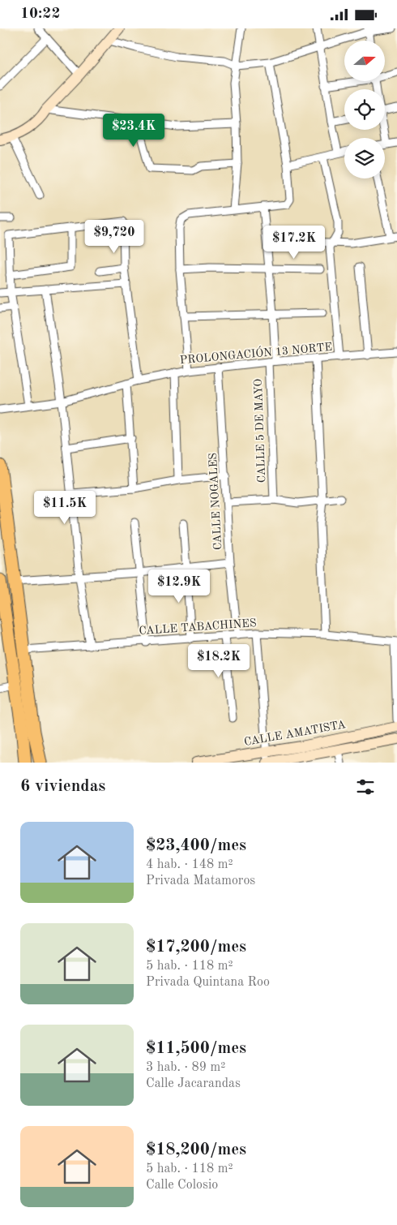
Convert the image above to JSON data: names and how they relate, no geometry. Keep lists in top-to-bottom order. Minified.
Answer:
{"streets":{"street":["PROLONGACIÓN 13 NORTE","CALLE 5 DE MAYO","CALLE NOGALES","CALLE TABACHINES","CALLE AMATISTA"]},"crossings":[["PROLONGACIÓN 13 NORTE","CALLE 5 DE MAYO"],["PROLONGACIÓN 13 NORTE","CALLE NOGALES"],["CALLE NOGALES","CALLE TABACHINES"]],"north":"right","page":{"status":"10:22","price":["$23.4K","$9,720","$17.2K","$11.5K","$12.9K","$18.2K"],"heading":"6 viviendas","list":[{"name":"$23,400/mes","note":"4 hab. · 148 m² · Privada Matamoros"},{"name":"$17,200/mes","note":"5 hab. · 118 m² · Privada Quintana Roo"},{"name":"$11,500/mes","note":"3 hab. · 89 m² · Calle Jacarandas"},{"name":"$18,200/mes","note":"5 hab. · 118 m² · Calle Colosio"}]}}
